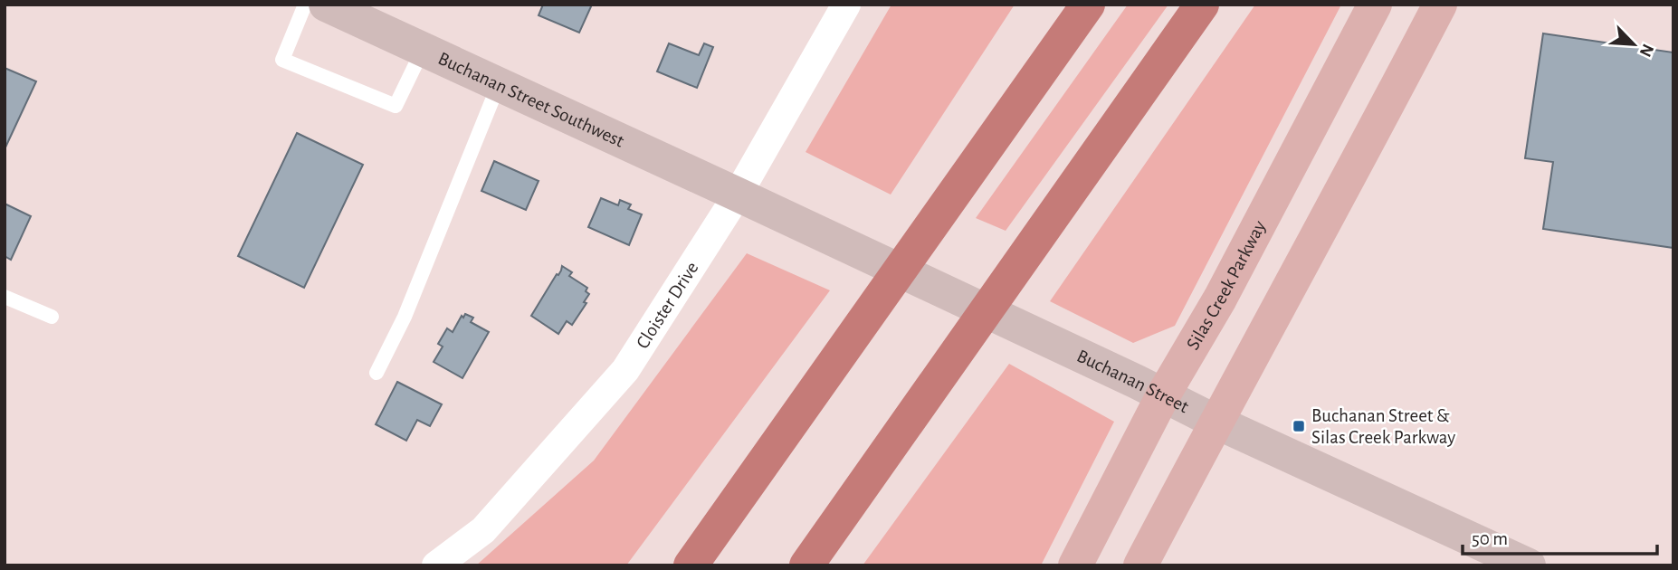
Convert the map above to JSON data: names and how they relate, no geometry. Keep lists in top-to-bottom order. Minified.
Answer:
{"streets":{"main road":["Silas Creek Parkway"],"street":["Buchanan Street Southwest","Cloister Drive","Buchanan Street"]},"crossings":[["Buchanan Street Southwest","Cloister Drive"],["Buchanan Street Southwest","Buchanan Street"],["Silas Creek Parkway","Buchanan Street"],["Cloister Drive","Buchanan Street"]],"places":{"transit":["Buchanan Street & Silas Creek Parkway"]},"scale_bar":"50 m","north":"bottom right"}
